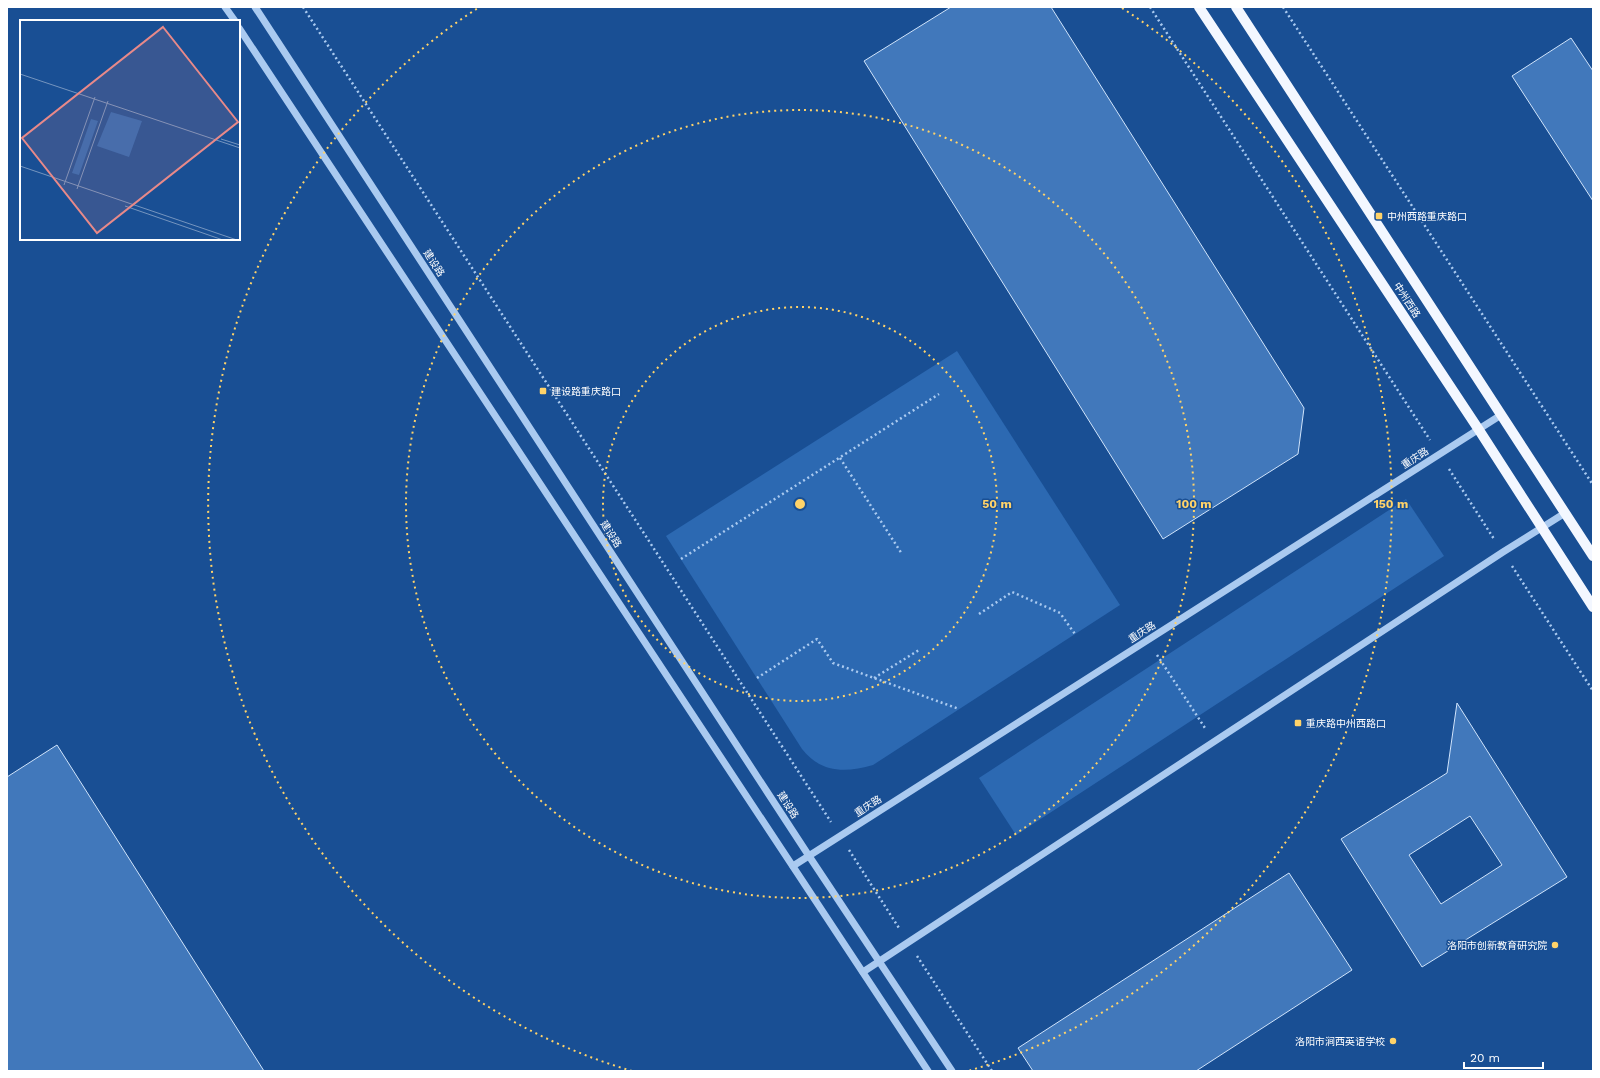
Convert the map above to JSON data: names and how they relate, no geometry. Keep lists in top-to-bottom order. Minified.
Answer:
{"streets":{"main road":["中州西路"],"street":["建设路","重庆路"]},"crossings":[["建设路","重庆路"],["中州西路","重庆路"]],"places":{"transit":["中州西路重庆路口","建设路重庆路口","重庆路中州西路口"],"other":["洛阳市创新教育研究院","洛阳市涧西英语学校"]},"scale_bar":"20 m","rings":["50 m","100 m","150 m"]}
